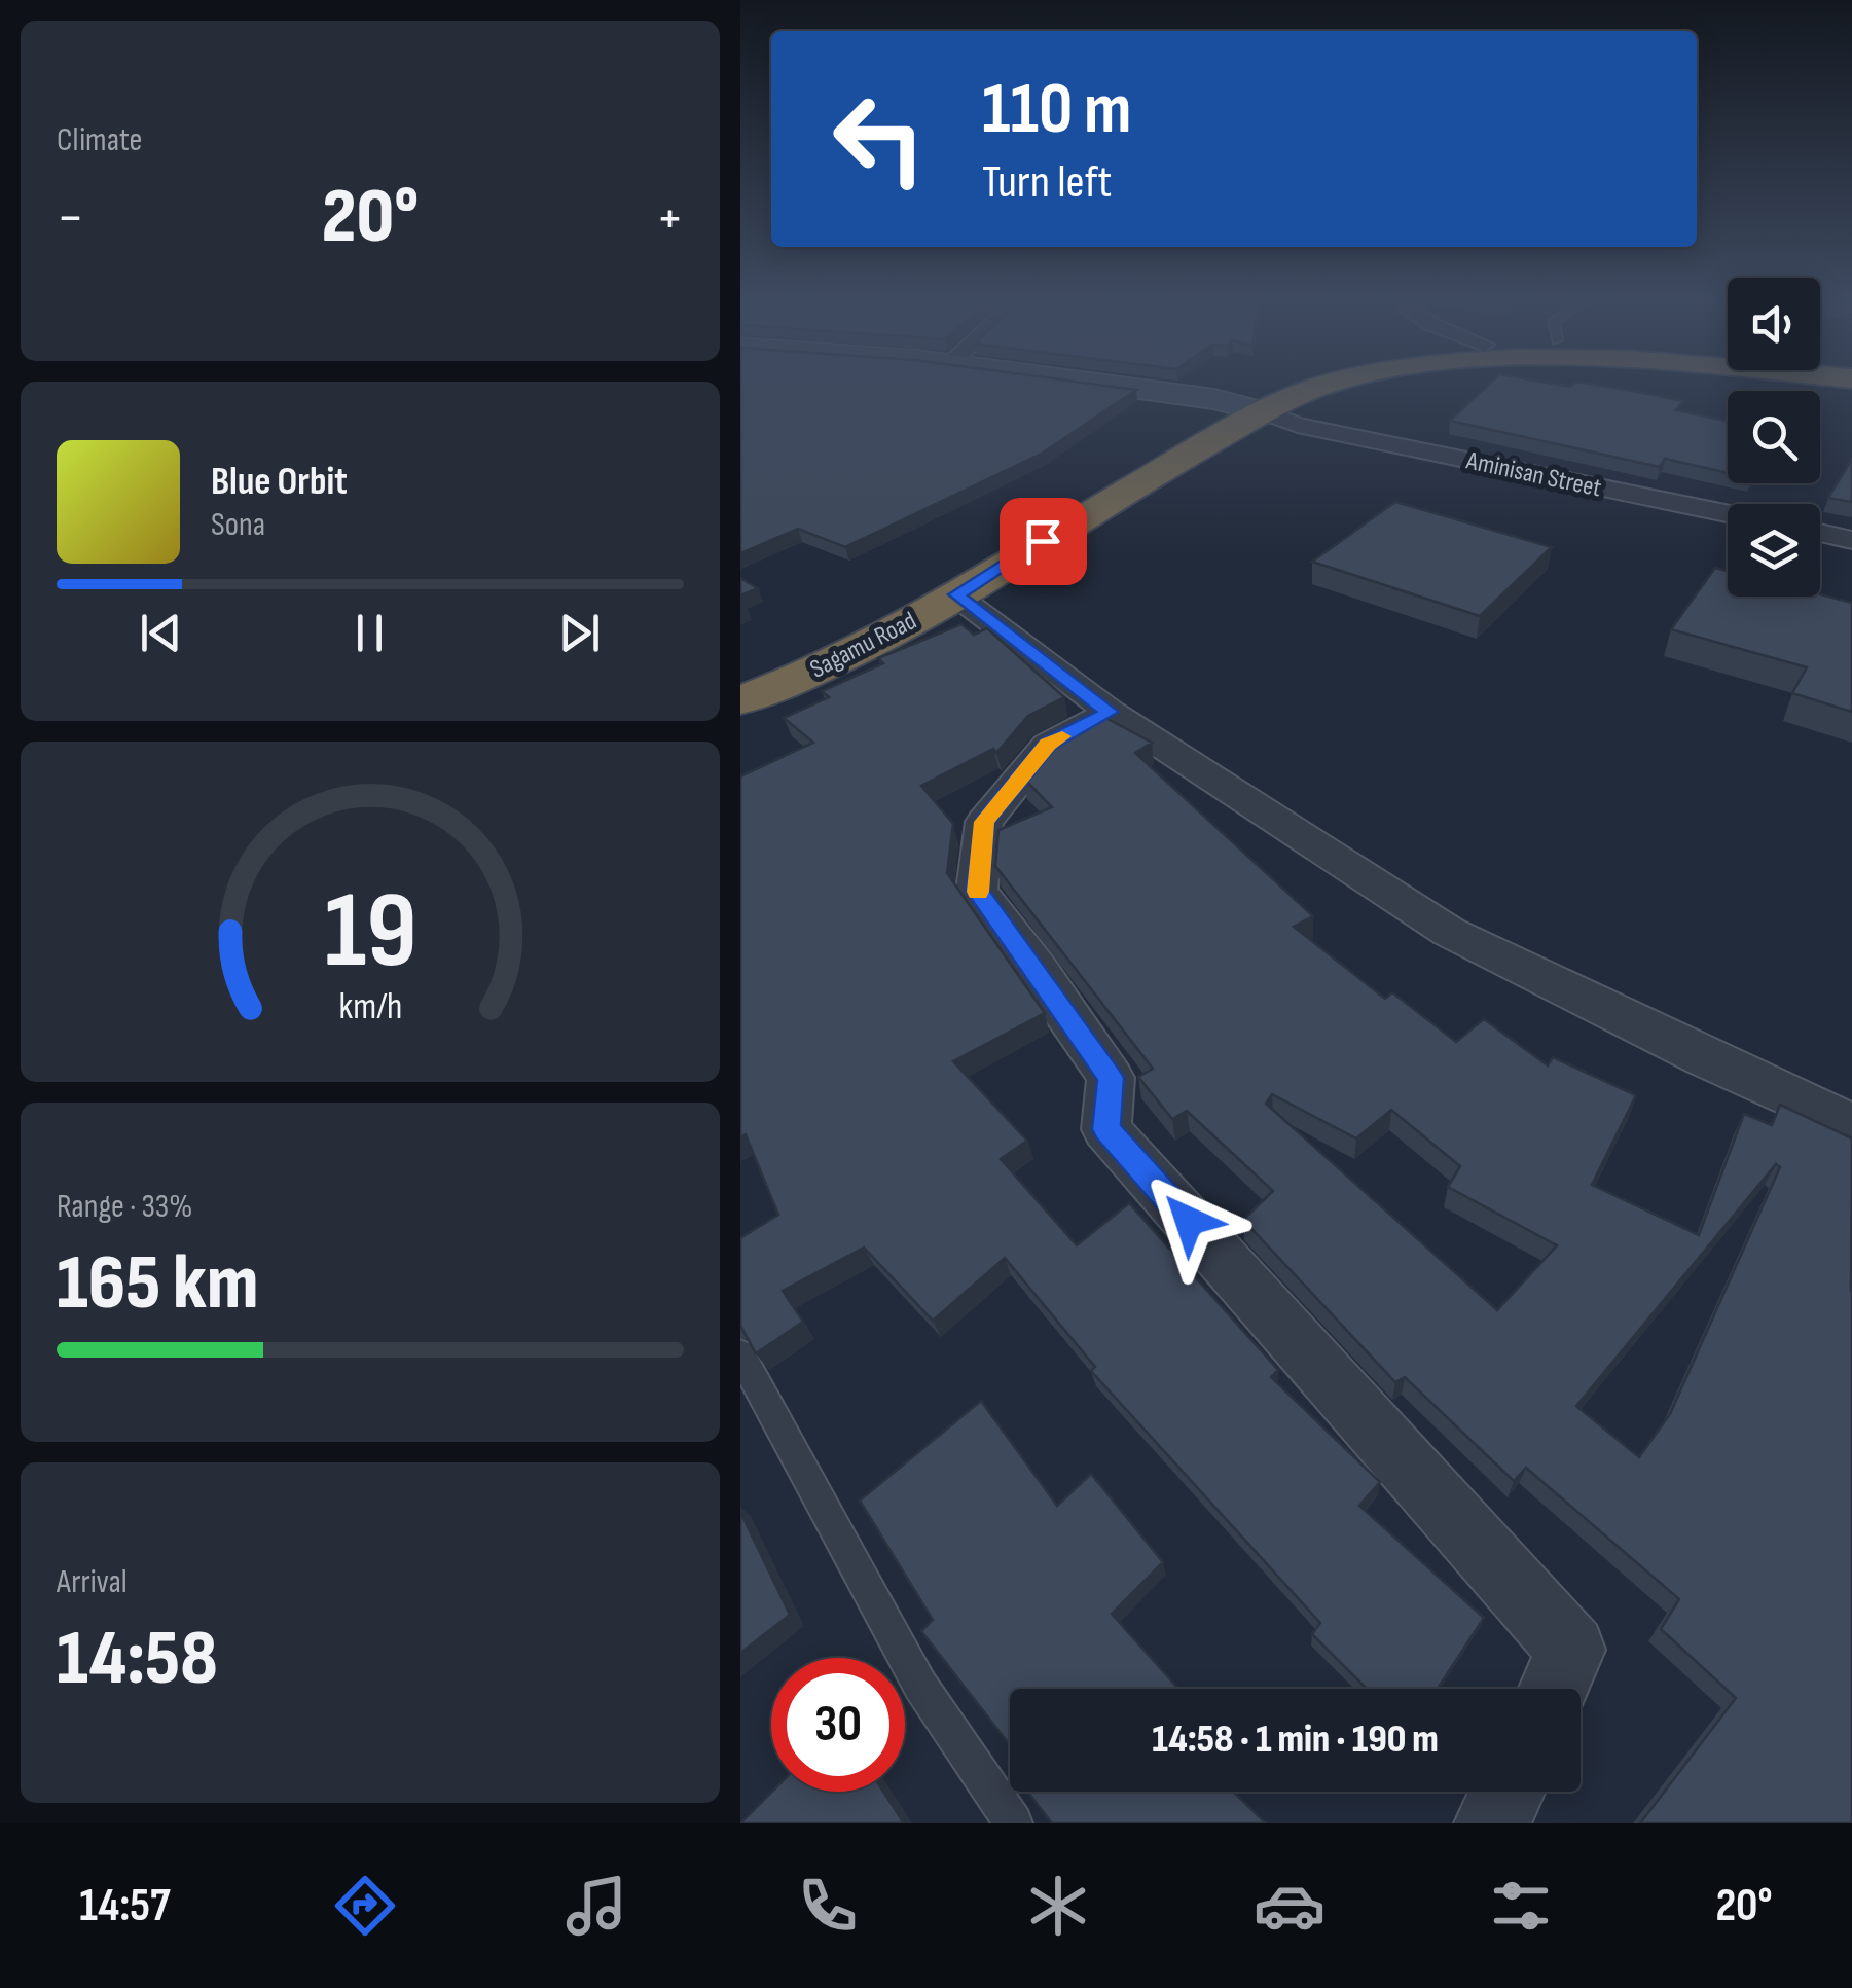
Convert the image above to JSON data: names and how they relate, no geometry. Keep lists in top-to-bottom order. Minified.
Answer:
{"streets":{"highway":["Sagamu Road"],"street":["Aminisan Street"]},"crossings":[["Aminisan Street","Sagamu Road"]],"page":{"tile":["Climate",["Range · 33%","165 km"],["Arrival","14:58"]],"turn":["110 m","Turn left"],"heat":["−","20°","+"],"song":["Blue Orbit","Sona"],"limit":"30","trip":"14:58 · 1 min · 190 m","tabs":["14:57","20°"],"gauge":["19","km/h"]}}
